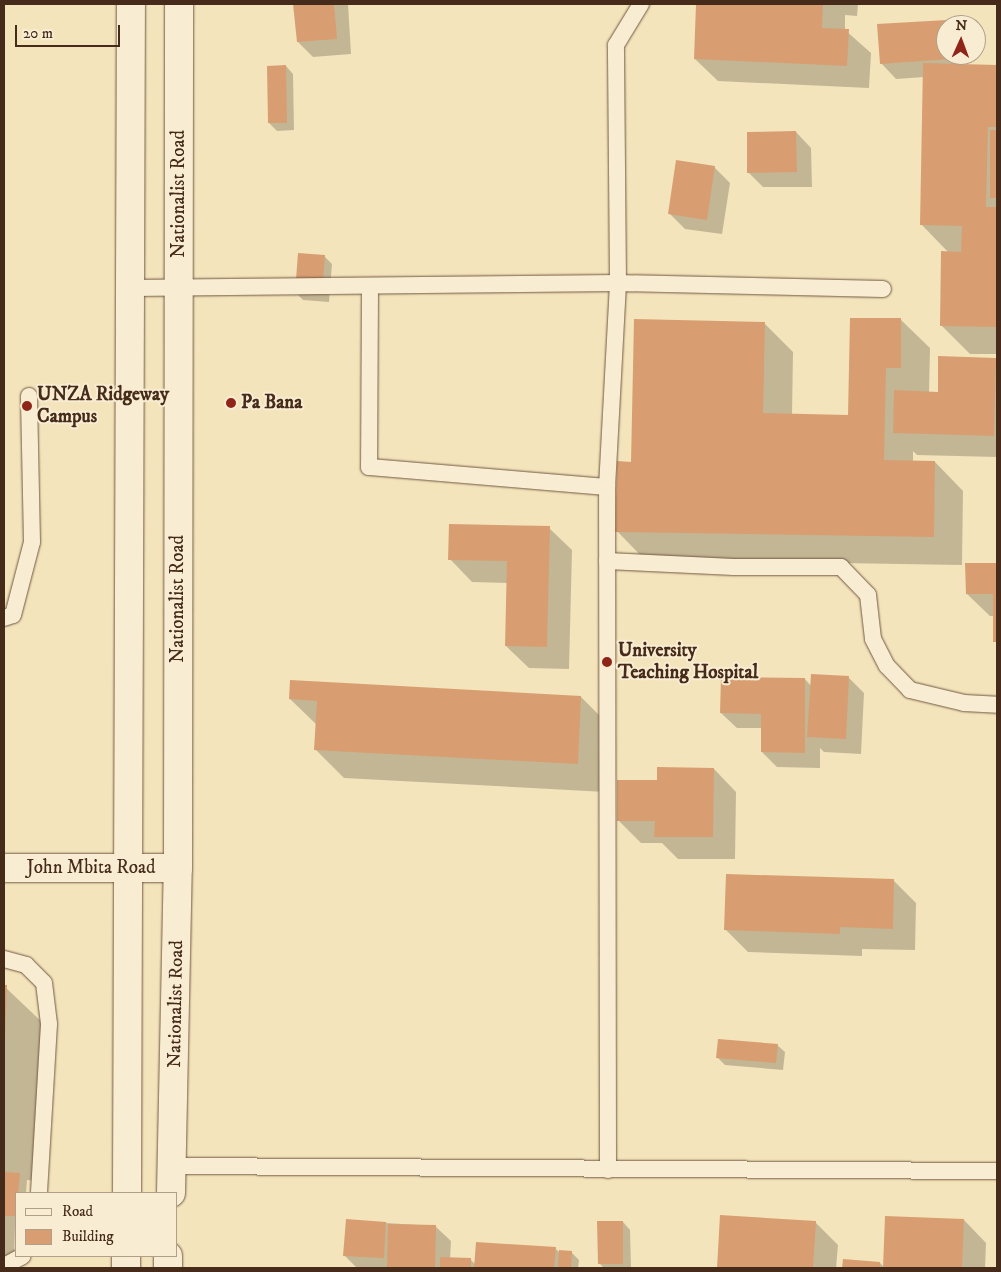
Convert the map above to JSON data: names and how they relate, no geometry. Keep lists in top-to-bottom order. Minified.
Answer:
{"streets":{"main road":["Nationalist Road","John Mbita Road"]},"crossings":[["Nationalist Road","John Mbita Road"]],"places":["Pa Bana","UNZA Ridgeway Campus","University Teaching Hospital"],"legend":["Road","Building"],"scale_bar":"20 m","north":"top"}
